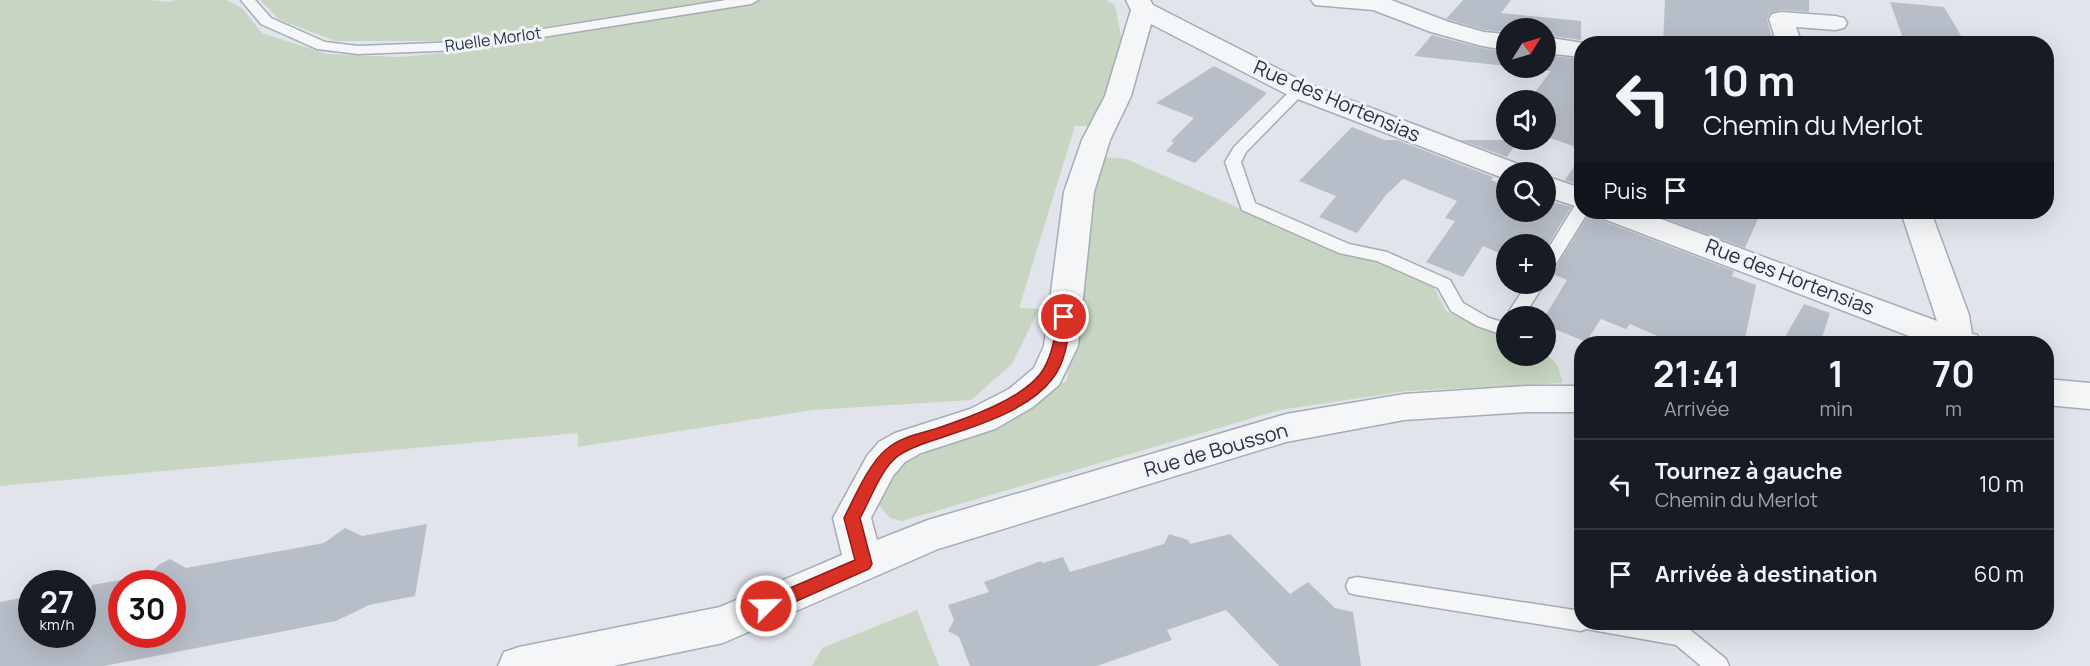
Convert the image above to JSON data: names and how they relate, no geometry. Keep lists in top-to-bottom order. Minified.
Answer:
{"streets":{"street":["Rue des Hortensias","Rue de Bousson"],"lane":["Ruelle Morlot"]},"north":"top right","page":{"map_buttons":["+","−"],"turn":["10 m","Chemin du Merlot"],"then":"Puis","eta":["21:41","Arrivée","1","min","70","m"],"list":[{"name":"Tournez à gauche","note":"Chemin du Merlot","value":"10 m"},{"name":"Arrivée à destination","value":"60 m"}],"speed":"27 km/h","limit":"30"}}
